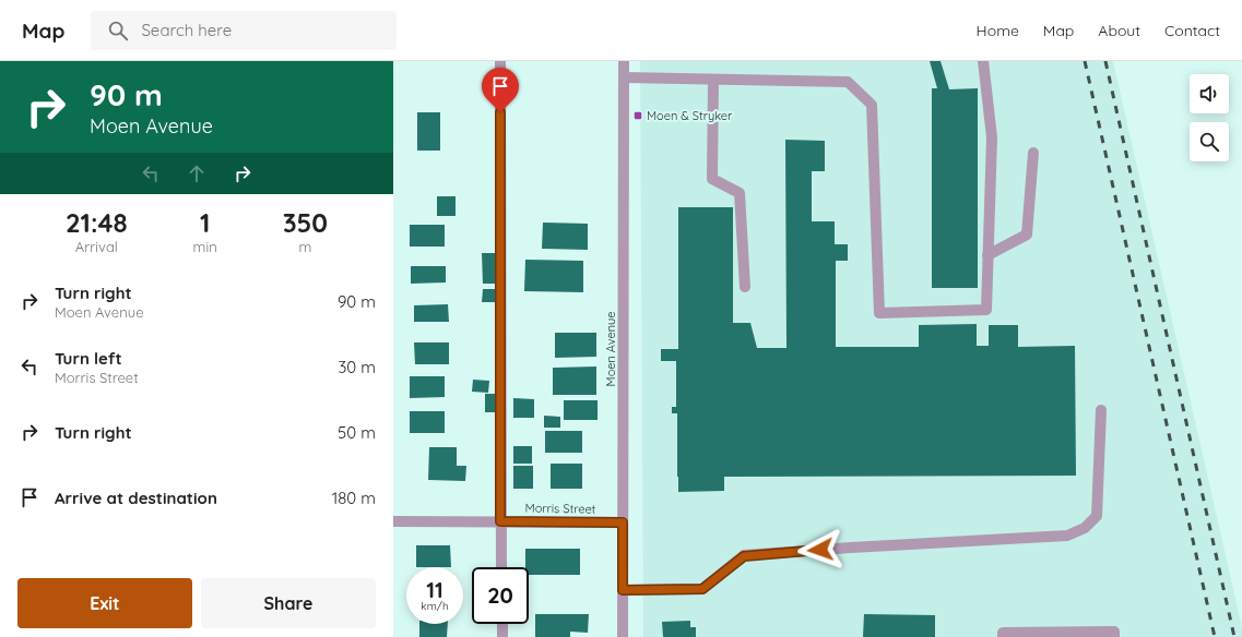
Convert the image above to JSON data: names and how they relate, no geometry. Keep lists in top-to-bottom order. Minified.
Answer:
{"streets":{"street":["Moen Avenue","Morris Street"]},"crossings":[["Moen Avenue","Morris Street"]],"places":{"transit":["Moen & Stryker"]},"page":{"header":"Map","search":"Search here","nav":["Home","Map","About","Contact"],"turn":["90 m","Moen Avenue"],"eta":["21:48","Arrival","1","min","350","m"],"list":[{"name":"Turn right","note":"Moen Avenue","value":"90 m"},{"name":"Turn left","note":"Morris Street","value":"30 m"},{"name":"Turn right","value":"50 m"},{"name":"Arrive at destination","value":"180 m"}],"speed":"11 km/h","limit":"20","buttons":["Exit","Share"]}}
